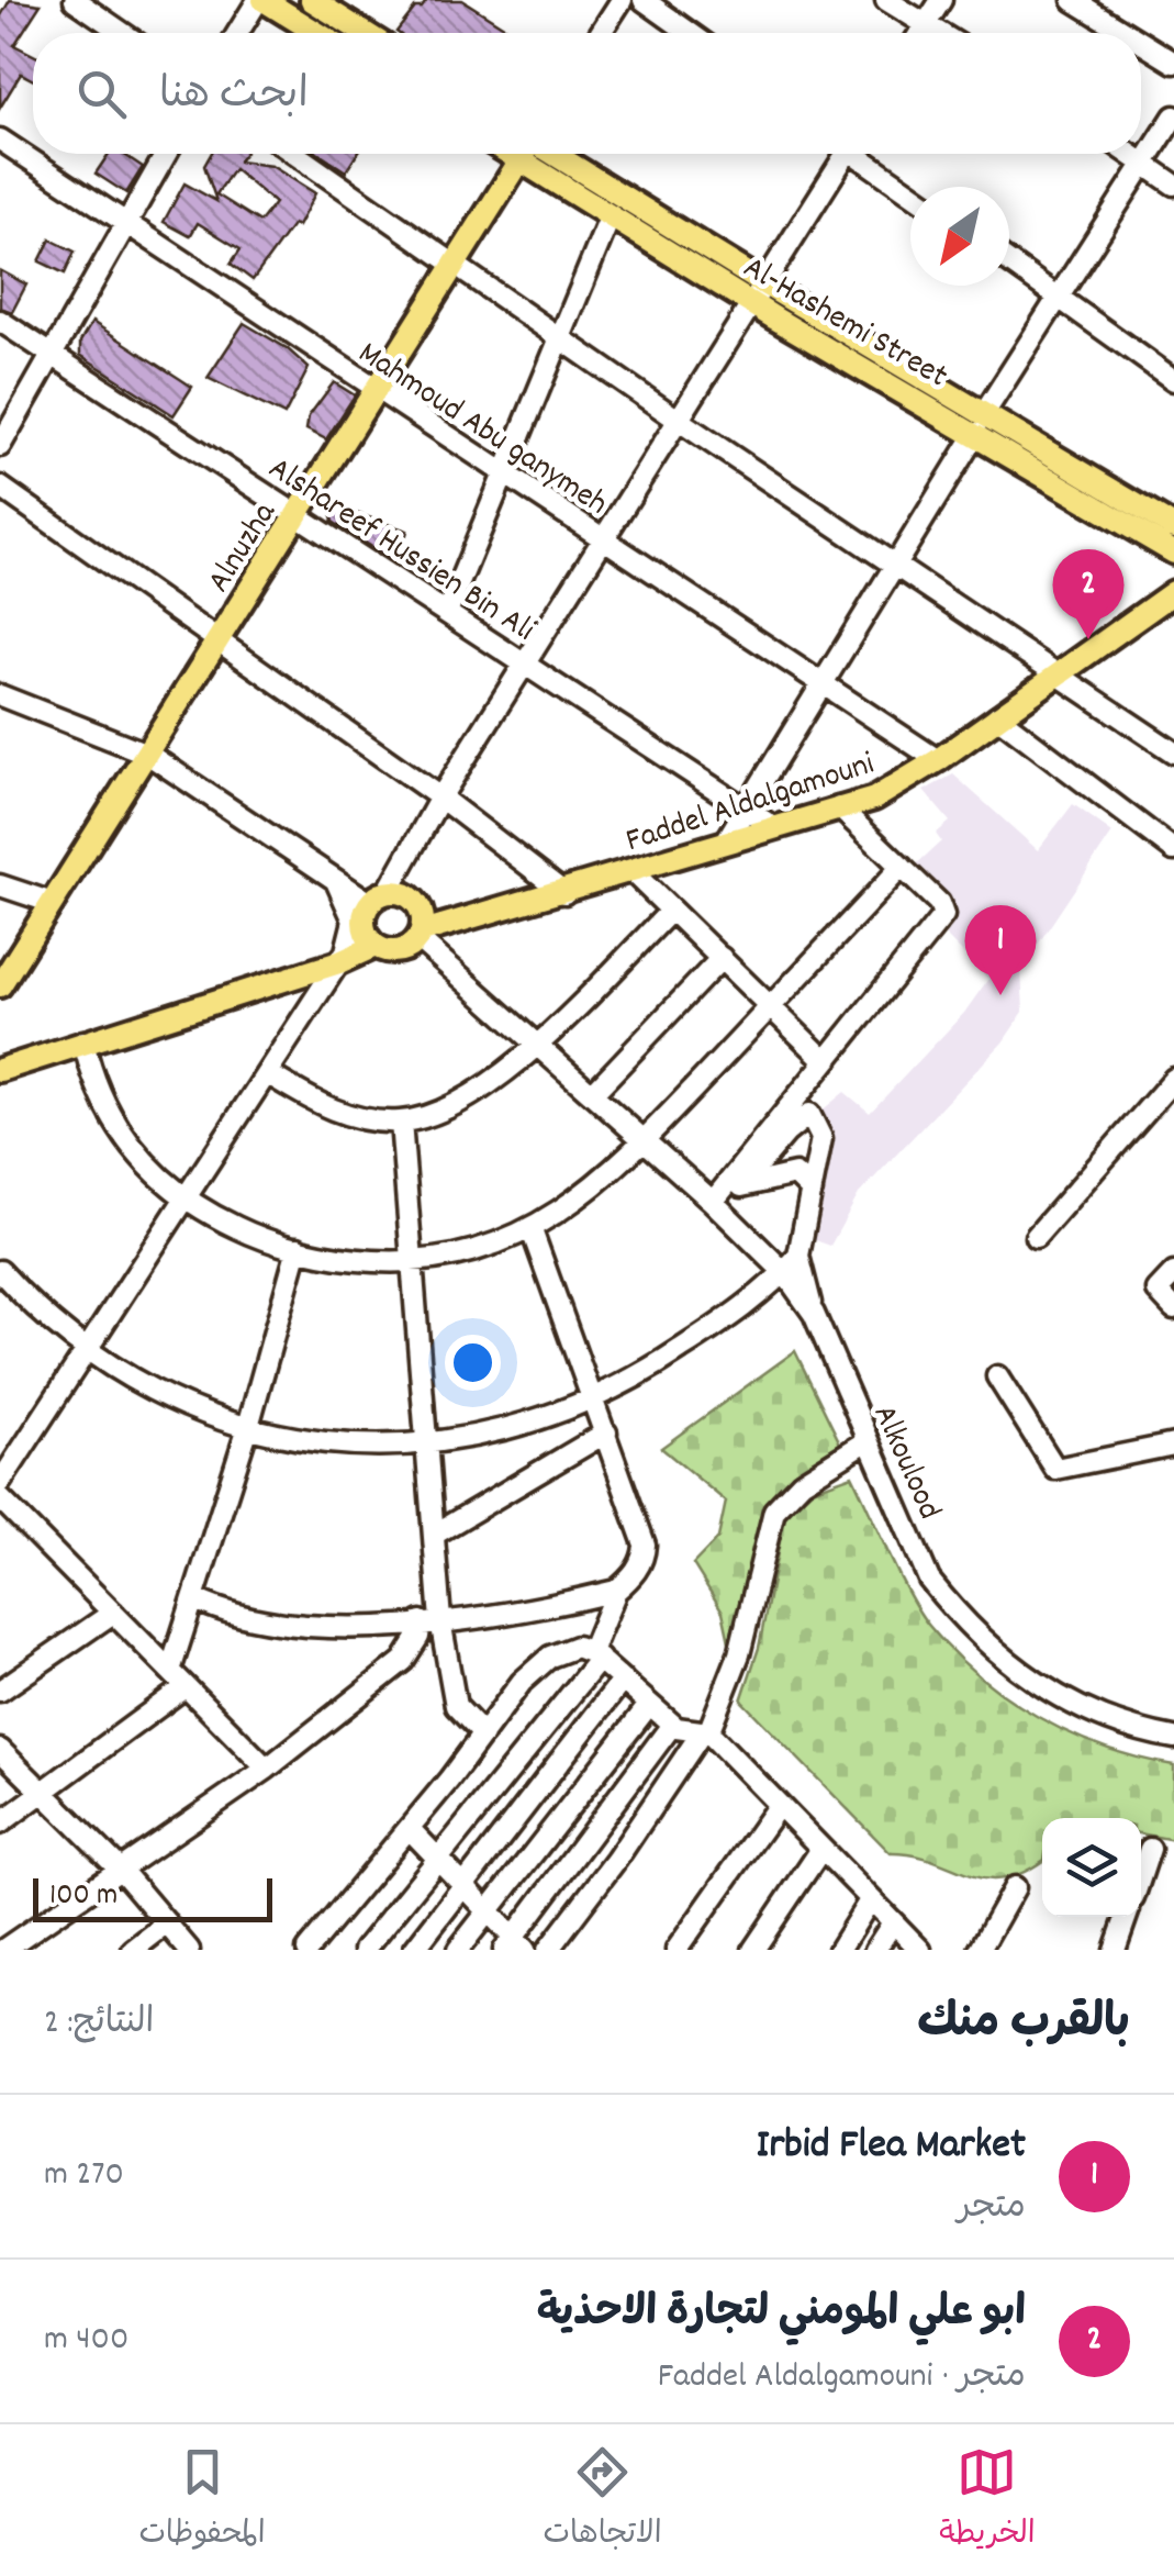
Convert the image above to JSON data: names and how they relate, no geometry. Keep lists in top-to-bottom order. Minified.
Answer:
{"streets":{"main road":["Al-Hashemi Street","Alnuzha","Faddel Aldalgamouni"],"street":["Mahmoud Abu ganymeh","Alshareef Hussien Bin Ali","Alkoulood"]},"crossings":[["Mahmoud Abu ganymeh","Alnuzha"],["Mahmoud Abu ganymeh","Faddel Aldalgamouni"],["Alnuzha","Alshareef Hussien Bin Ali"],["Alshareef Hussien Bin Ali","Faddel Aldalgamouni"],["Faddel Aldalgamouni","Alkoulood"]],"scale_bar":"100 m","north":"bottom left","page":{"search":"ابحث هنا","pins":["2","1"],"scale":"100 m","heading":["بالقرب منك","النتائج: 2"],"list":[{"mark":"1","name":"Irbid Flea Market","note":"متجر","value":"270 m"},{"mark":"2","name":"ابو علي المومني لتجارة الاحذية","note":"متجر · Faddel Aldalgamouni","value":"400 m"}],"nav":["الخريطة","الاتجاهات","المحفوظات"]}}
